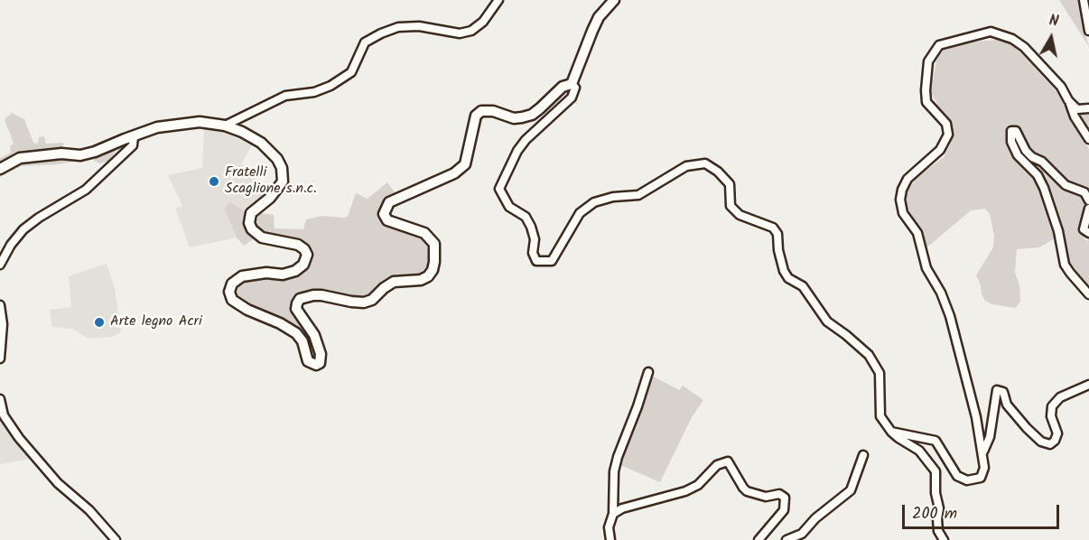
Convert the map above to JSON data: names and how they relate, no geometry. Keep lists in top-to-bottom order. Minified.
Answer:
{"places":["Fratelli Scaglione s.n.c.","Arte legno Acri"],"scale_bar":"200 m","north":"top"}
